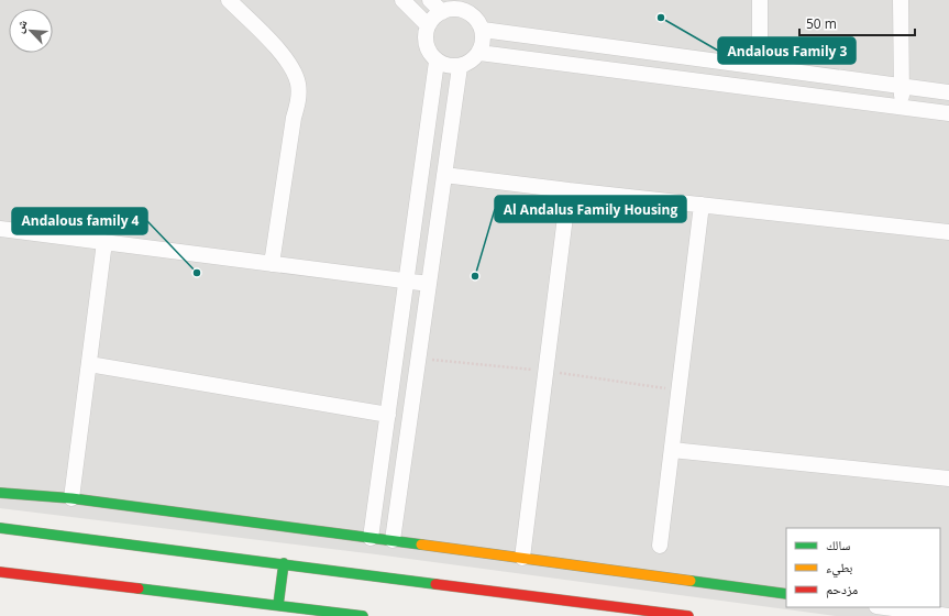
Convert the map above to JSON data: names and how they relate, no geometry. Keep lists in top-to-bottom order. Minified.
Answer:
{"places":["Andalous Family 3","Andalous family 4","Al Andalus Family Housing"],"legend":["سالك","بطيء","مزدحم"],"scale_bar":"50 m","north":"top left"}
